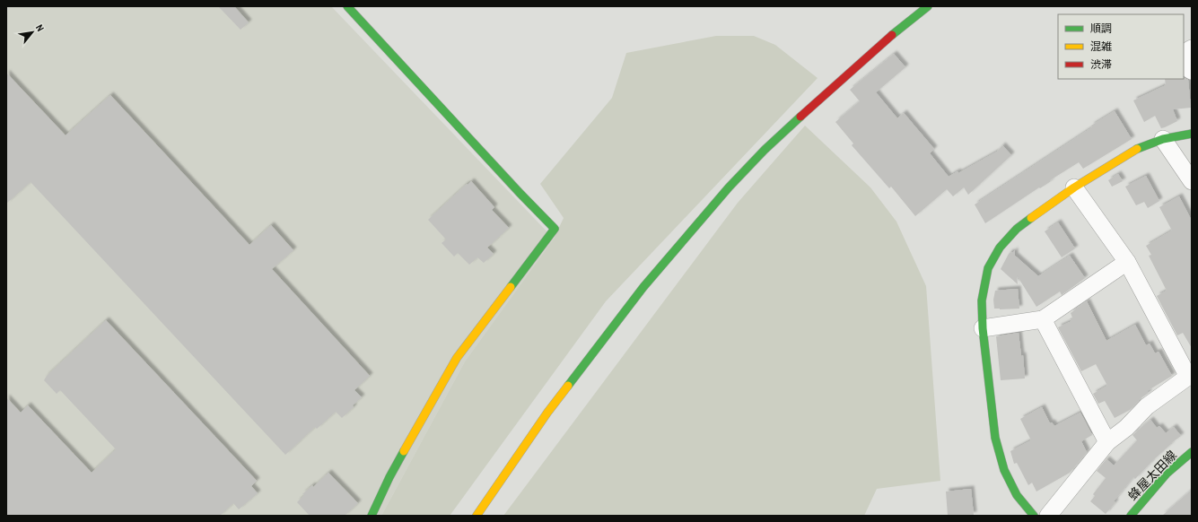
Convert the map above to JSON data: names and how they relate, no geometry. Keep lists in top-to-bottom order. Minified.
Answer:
{"streets":{"street":["蜂屋太田線"]},"legend":["順調","混雑","渋滞"],"north":"top right"}
